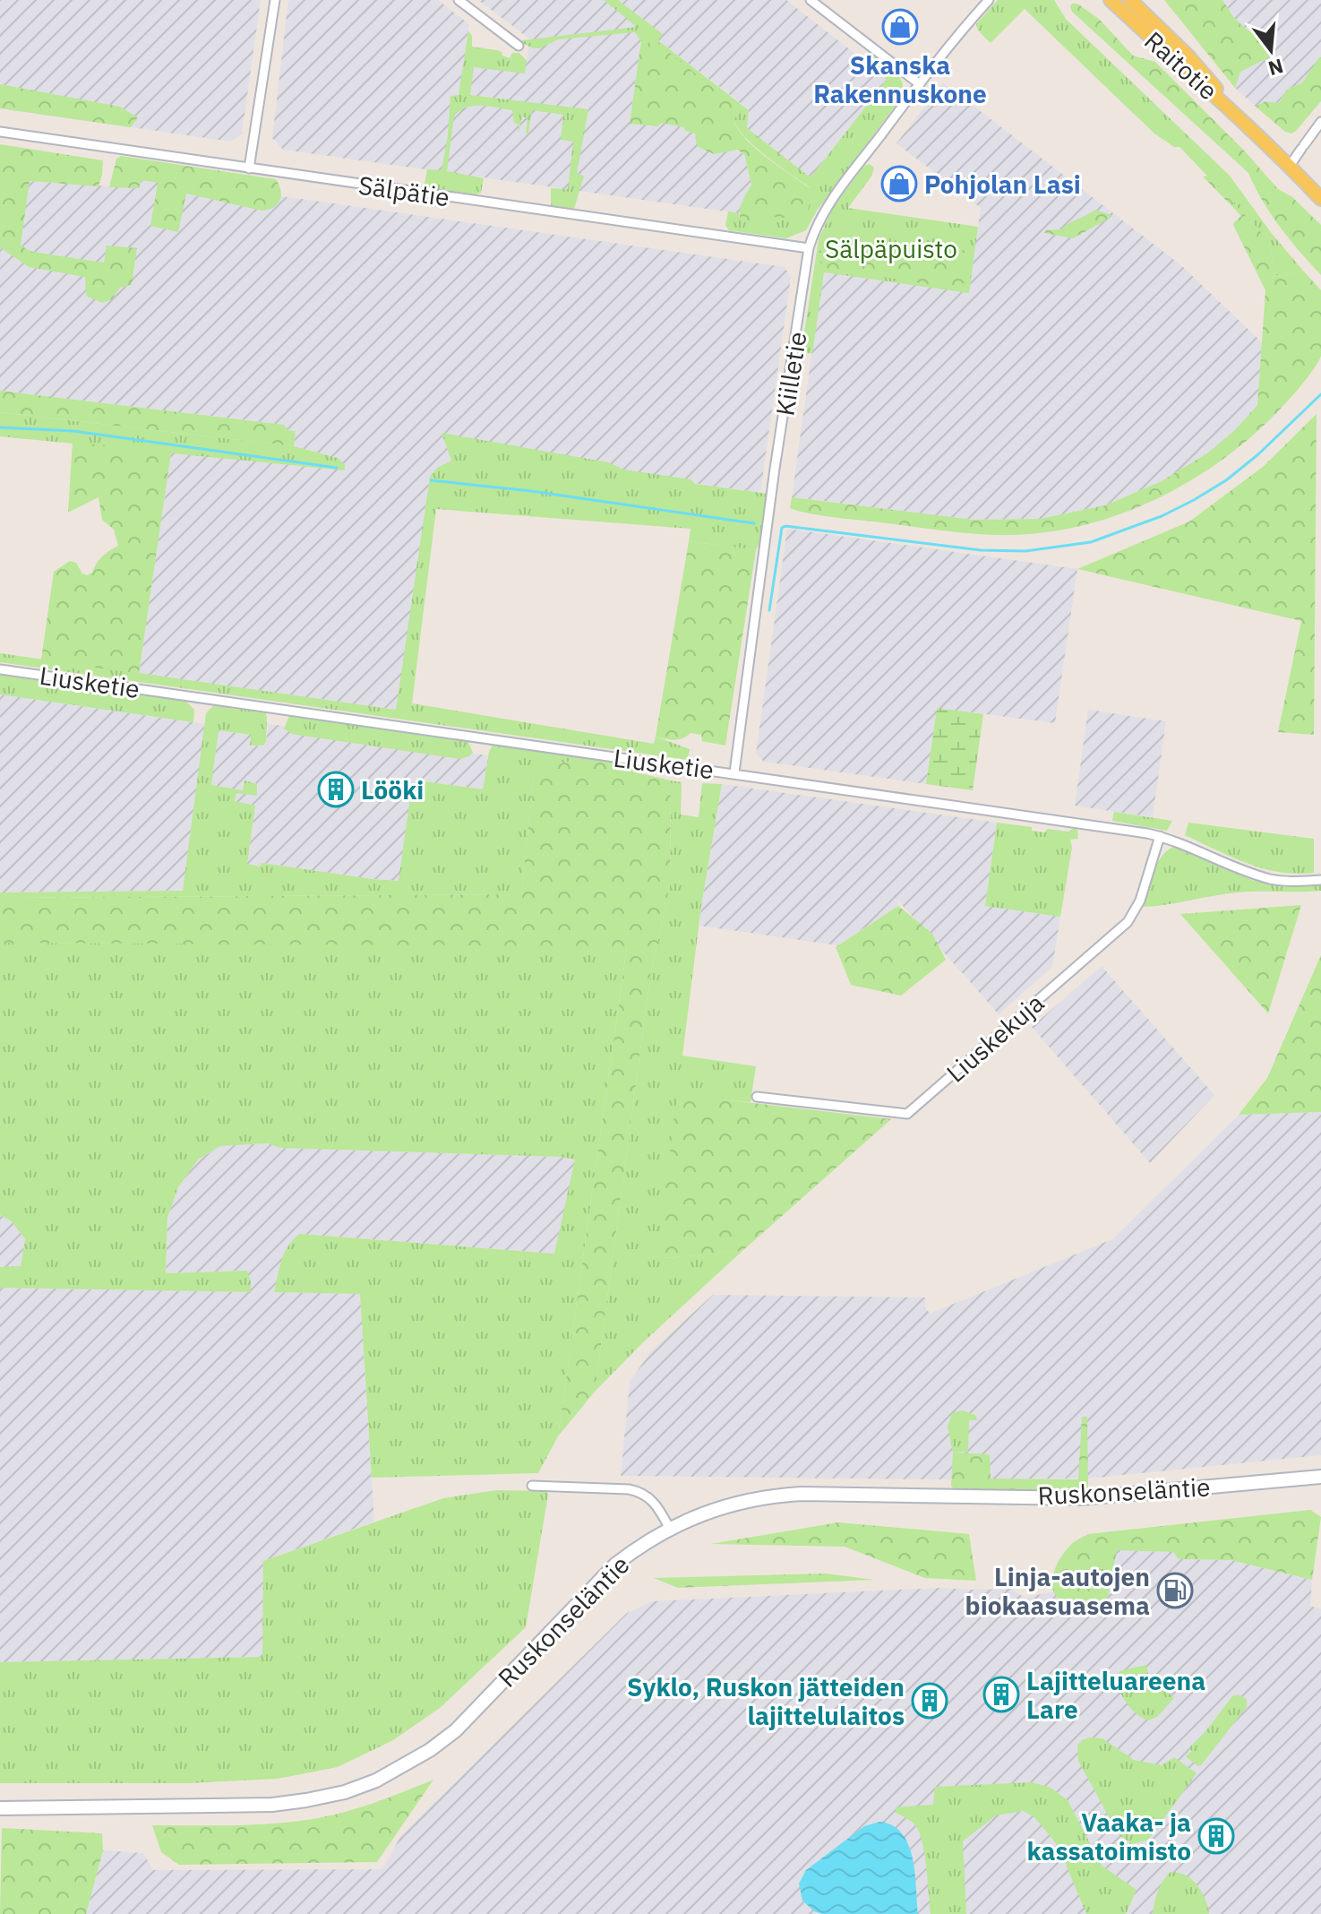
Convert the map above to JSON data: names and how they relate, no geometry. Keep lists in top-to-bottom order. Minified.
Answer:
{"streets":{"main road":["Raitotie"],"street":["Sälpätie","Kiilletie","Liusketie","Liuskekuja","Ruskonseläntie"]},"crossings":[["Sälpätie","Kiilletie"],["Kiilletie","Liusketie"],["Liusketie","Liuskekuja"]],"parks":["Sälpäpuisto"],"places":{"shop":["Skanska Rakennuskone","Pohjolan Lasi"],"building":["Lööki","Lajitteluareena Lare","Syklo, Ruskon jätteiden lajittelulaitos","Vaaka- ja kassatoimisto"],"fuel station":["Linja-autojen biokaasuasema"]},"north":"bottom"}
